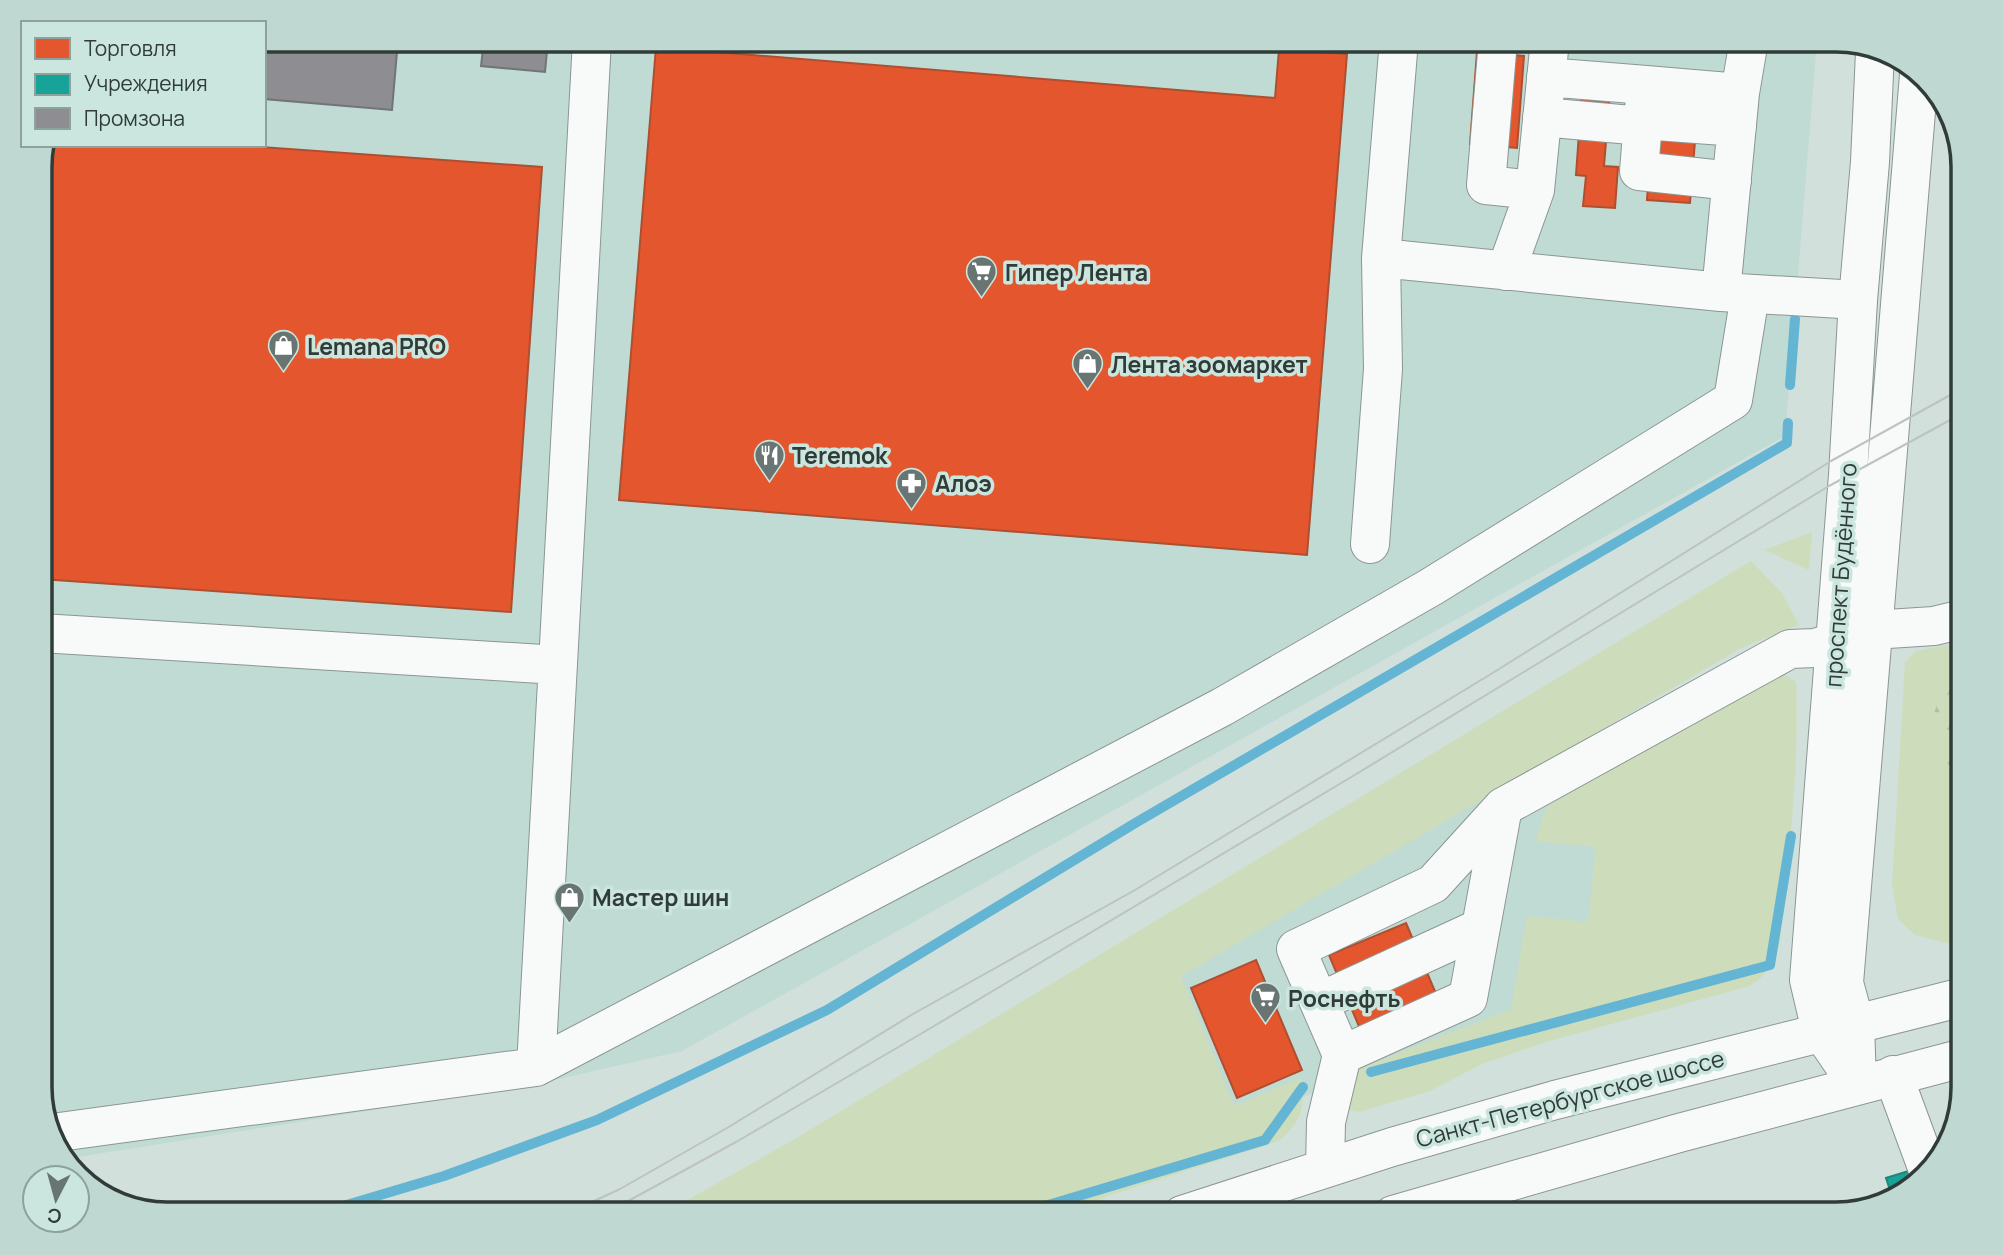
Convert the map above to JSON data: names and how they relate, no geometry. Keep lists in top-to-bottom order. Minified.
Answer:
{"streets":{"main road":["проспект Будённого","Санкт-Петербургское шоссе"]},"crossings":[["проспект Будённого","Санкт-Петербургское шоссе"]],"places":{"supermarket":["Гипер Лента","Роснефть"],"shop":["Lemana PRO","Лента зоомаркет","Мастер шин"],"restaurant":["Teremok"],"pharmacy":["Алоэ"]},"legend":["Торговля","Учреждения","Промзона"],"north":"bottom"}
